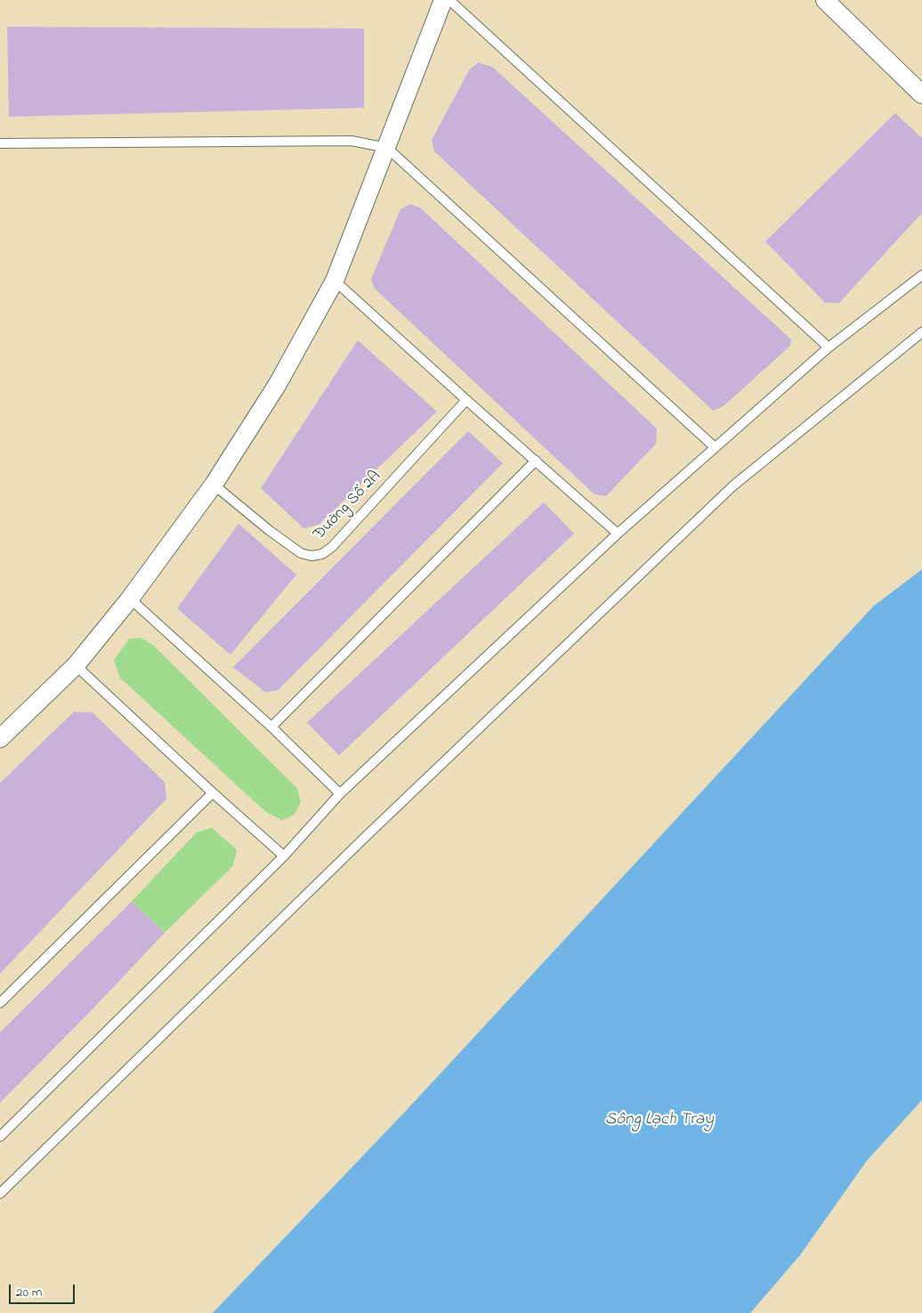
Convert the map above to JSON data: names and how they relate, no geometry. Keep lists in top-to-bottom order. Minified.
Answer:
{"streets":{"lane":["Đường Số 2A"]},"water":["Sông Lạch Tray"],"scale_bar":"20 m"}
